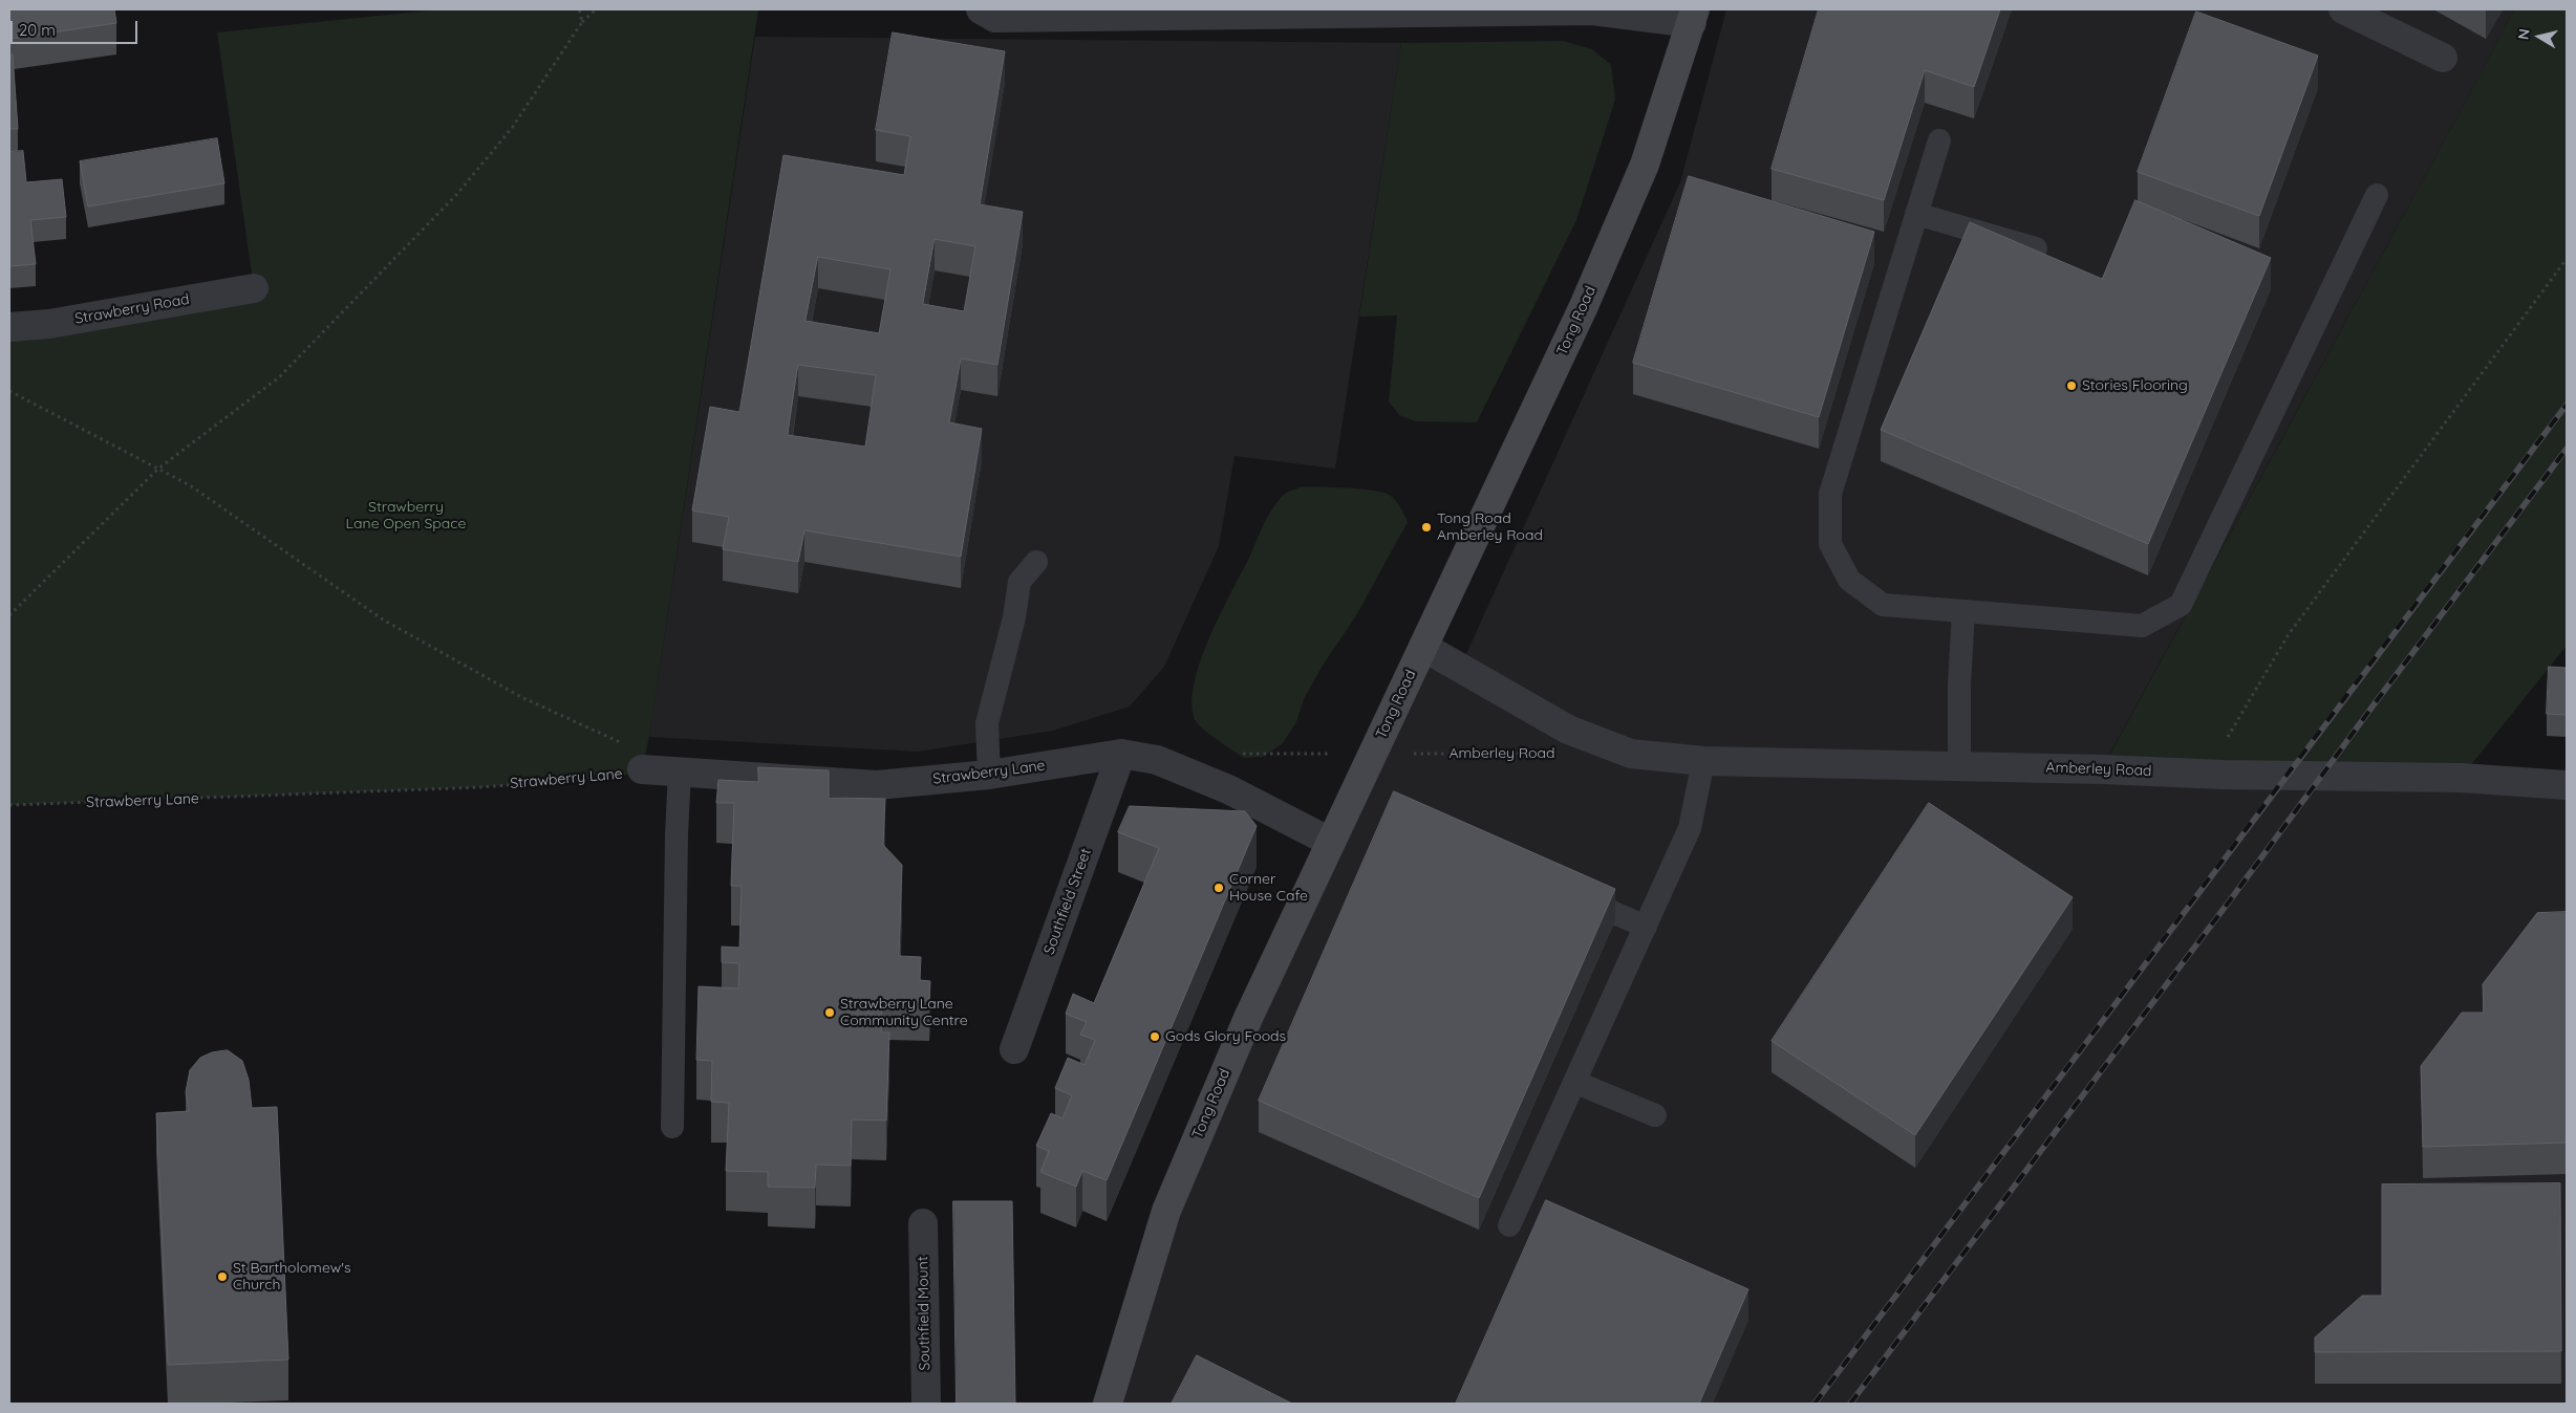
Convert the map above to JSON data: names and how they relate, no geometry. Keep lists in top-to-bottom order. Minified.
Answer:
{"streets":{"main road":["Tong Road"],"street":["Strawberry Road","Amberley Road","Strawberry Lane","Southfield Street","Southfield Mount"]},"crossings":[["Tong Road","Amberley Road"],["Tong Road","Strawberry Lane"],["Strawberry Lane","Southfield Street"]],"parks":["Strawberry Lane Open Space"],"places":["Stories Flooring","Tong Road Amberley Road","Corner House Cafe","Strawberry Lane Community Centre","Gods Glory Foods","St Bartholomew's Church"],"scale_bar":"20 m","north":"left"}
